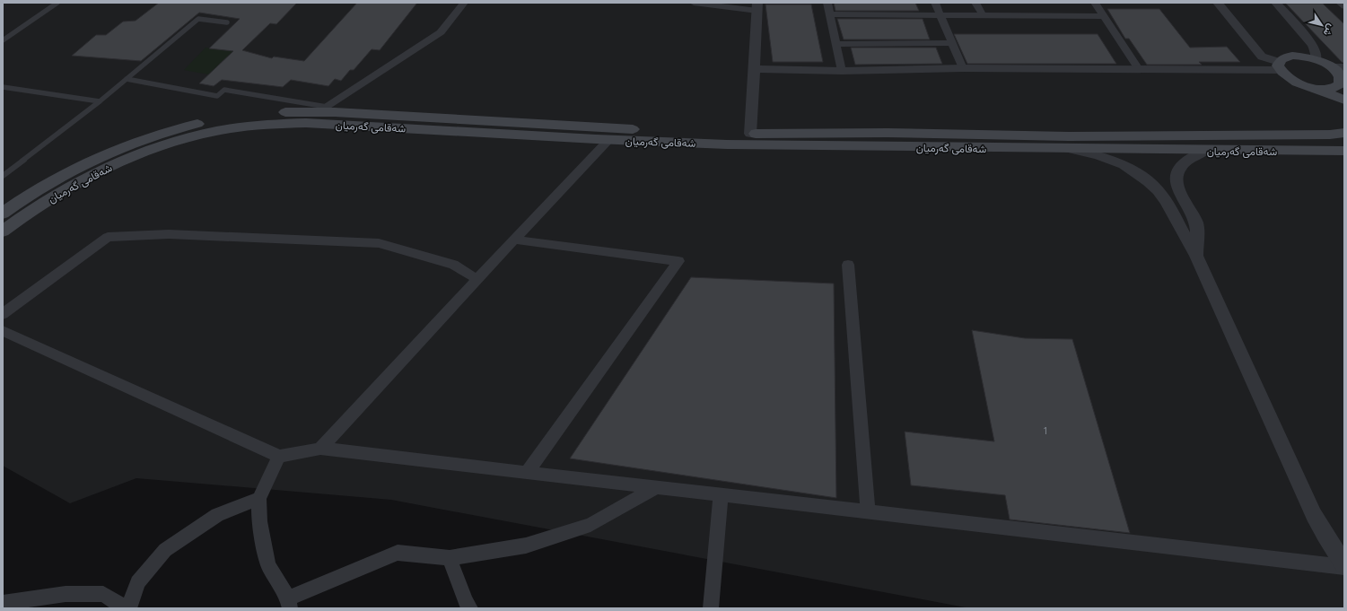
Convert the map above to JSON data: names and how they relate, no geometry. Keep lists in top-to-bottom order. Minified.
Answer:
{"streets":{"main road":["شەقامی گەرمیان"]},"house_numbers":["1"],"north":"bottom right"}
